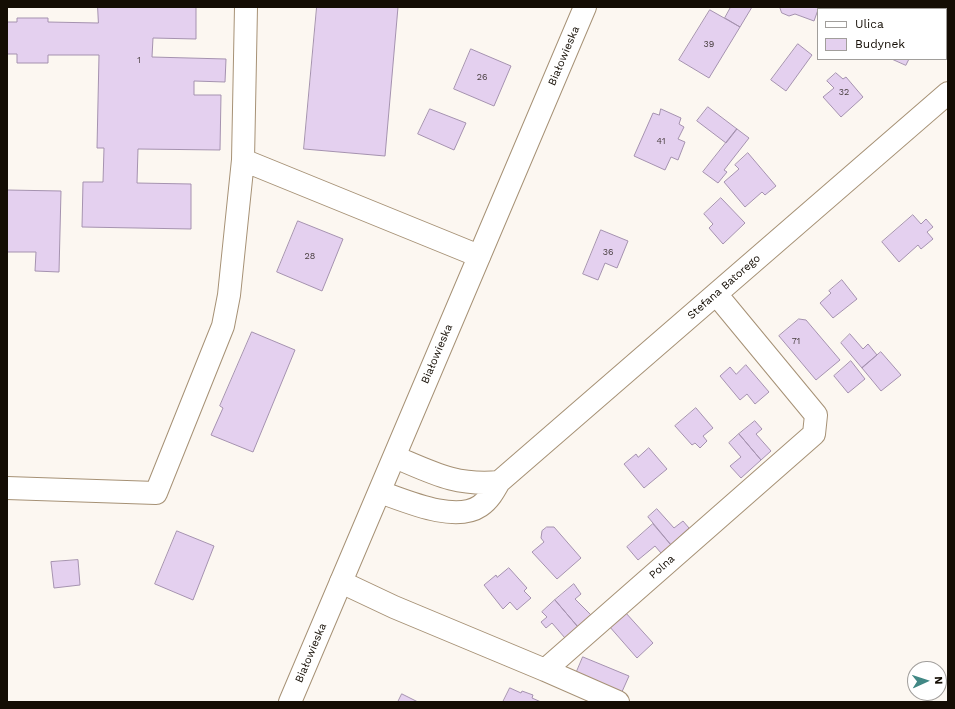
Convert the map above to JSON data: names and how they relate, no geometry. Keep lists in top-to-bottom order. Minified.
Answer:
{"streets":{"street":["Białowieska","Stefana Batorego","Polna"]},"crossings":[["Białowieska","Stefana Batorego"],["Stefana Batorego","Polna"]],"house_numbers":["39","1","26","32","41","36","28","71"],"legend":["Ulica","Budynek"],"north":"right"}
